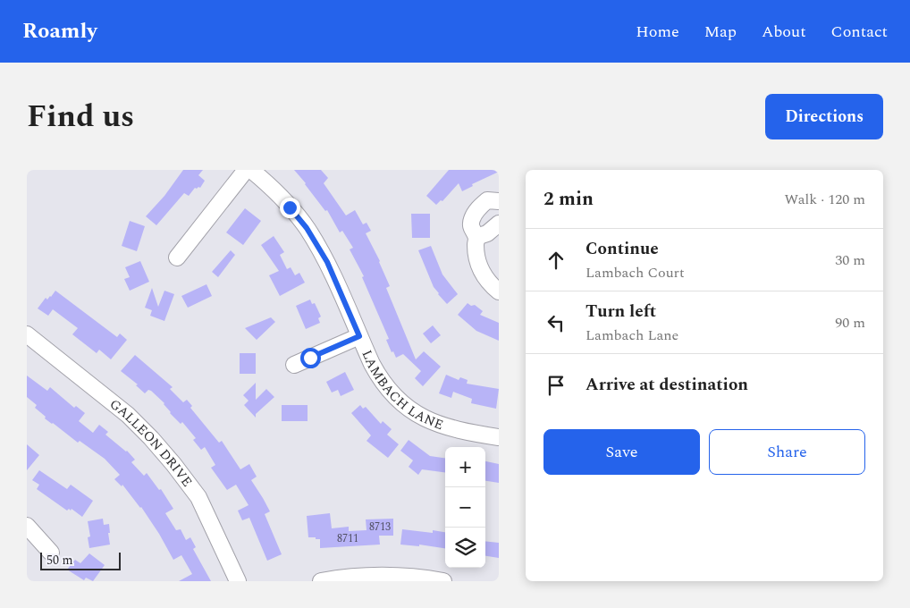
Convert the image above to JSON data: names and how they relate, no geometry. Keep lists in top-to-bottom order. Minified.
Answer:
{"streets":{"street":["LAMBACH LANE","GALLEON DRIVE"]},"house_numbers":["8713","8711"],"scale_bar":"50 m","page":{"header":"Roamly","nav":["Home","Map","About","Contact"],"title":"Find us","buttons":["Directions",["Save","Share"]],"heading":["2 min","Walk · 120 m"],"list":[["Continue","Lambach Court","30 m"],["Turn left","Lambach Lane","90 m"],"Arrive at destination"],"map_buttons":["+","−"],"scale":"50 m"}}
